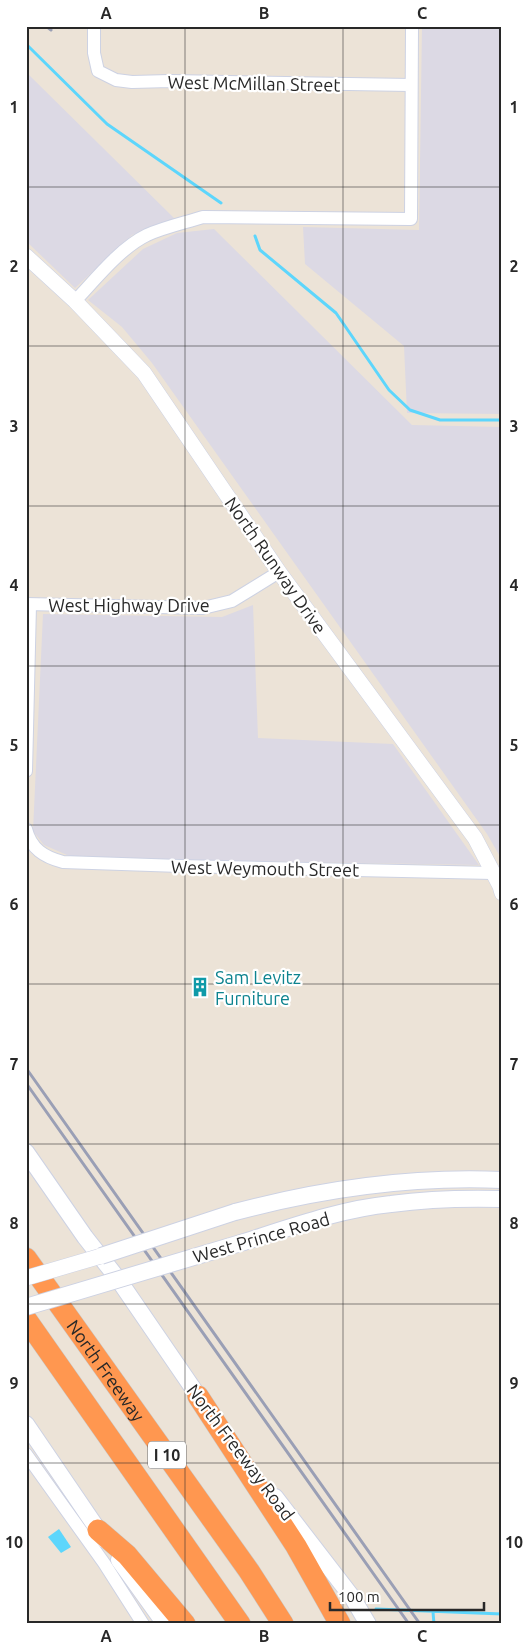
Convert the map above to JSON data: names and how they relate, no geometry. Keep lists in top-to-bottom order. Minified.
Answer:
{"streets":{"highway":["North Freeway","I 10"],"main road":["West Prince Road","North Freeway Road"],"street":["West McMillan Street","North Runway Drive","West Highway Drive","West Weymouth Street"]},"crossings":[["North Runway Drive","West Highway Drive"],["North Runway Drive","West Weymouth Street"],["West Prince Road","North Freeway Road"]],"places":{"building":["Sam Levitz Furniture"]},"scale_bar":"100 m","grid":{"columns":["A","B","C"],"rows":["1","2","3","4","5","6","7","8","9","10"]}}
